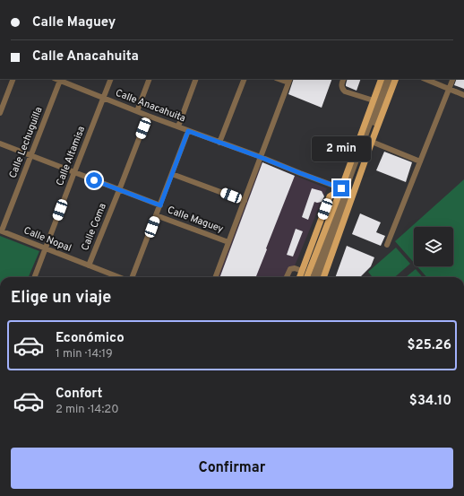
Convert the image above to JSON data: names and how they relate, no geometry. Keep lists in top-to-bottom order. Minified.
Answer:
{"streets":{"street":["Calle Anacahuita","Calle Lechuguilla","Calle Altamisa","Calle Maguey","Calle Coma","Calle Nopal"]},"crossings":[["Calle Anacahuita","Calle Lechuguilla"],["Calle Anacahuita","Calle Altamisa"],["Calle Anacahuita","Calle Coma"],["Calle Lechuguilla","Calle Maguey"],["Calle Lechuguilla","Calle Nopal"],["Calle Altamisa","Calle Maguey"],["Calle Altamisa","Calle Nopal"],["Calle Maguey","Calle Coma"],["Calle Coma","Calle Nopal"]],"page":{"banner":["Calle Maguey","Calle Anacahuita"],"bubble":"2 min","heading":"Elige un viaje","list":[{"name":"Económico","note":"1 min · 14:19","value":"$25.26"},{"name":"Confort","note":"2 min · 14:20","value":"$34.10"}],"buttons":"Confirmar"}}
